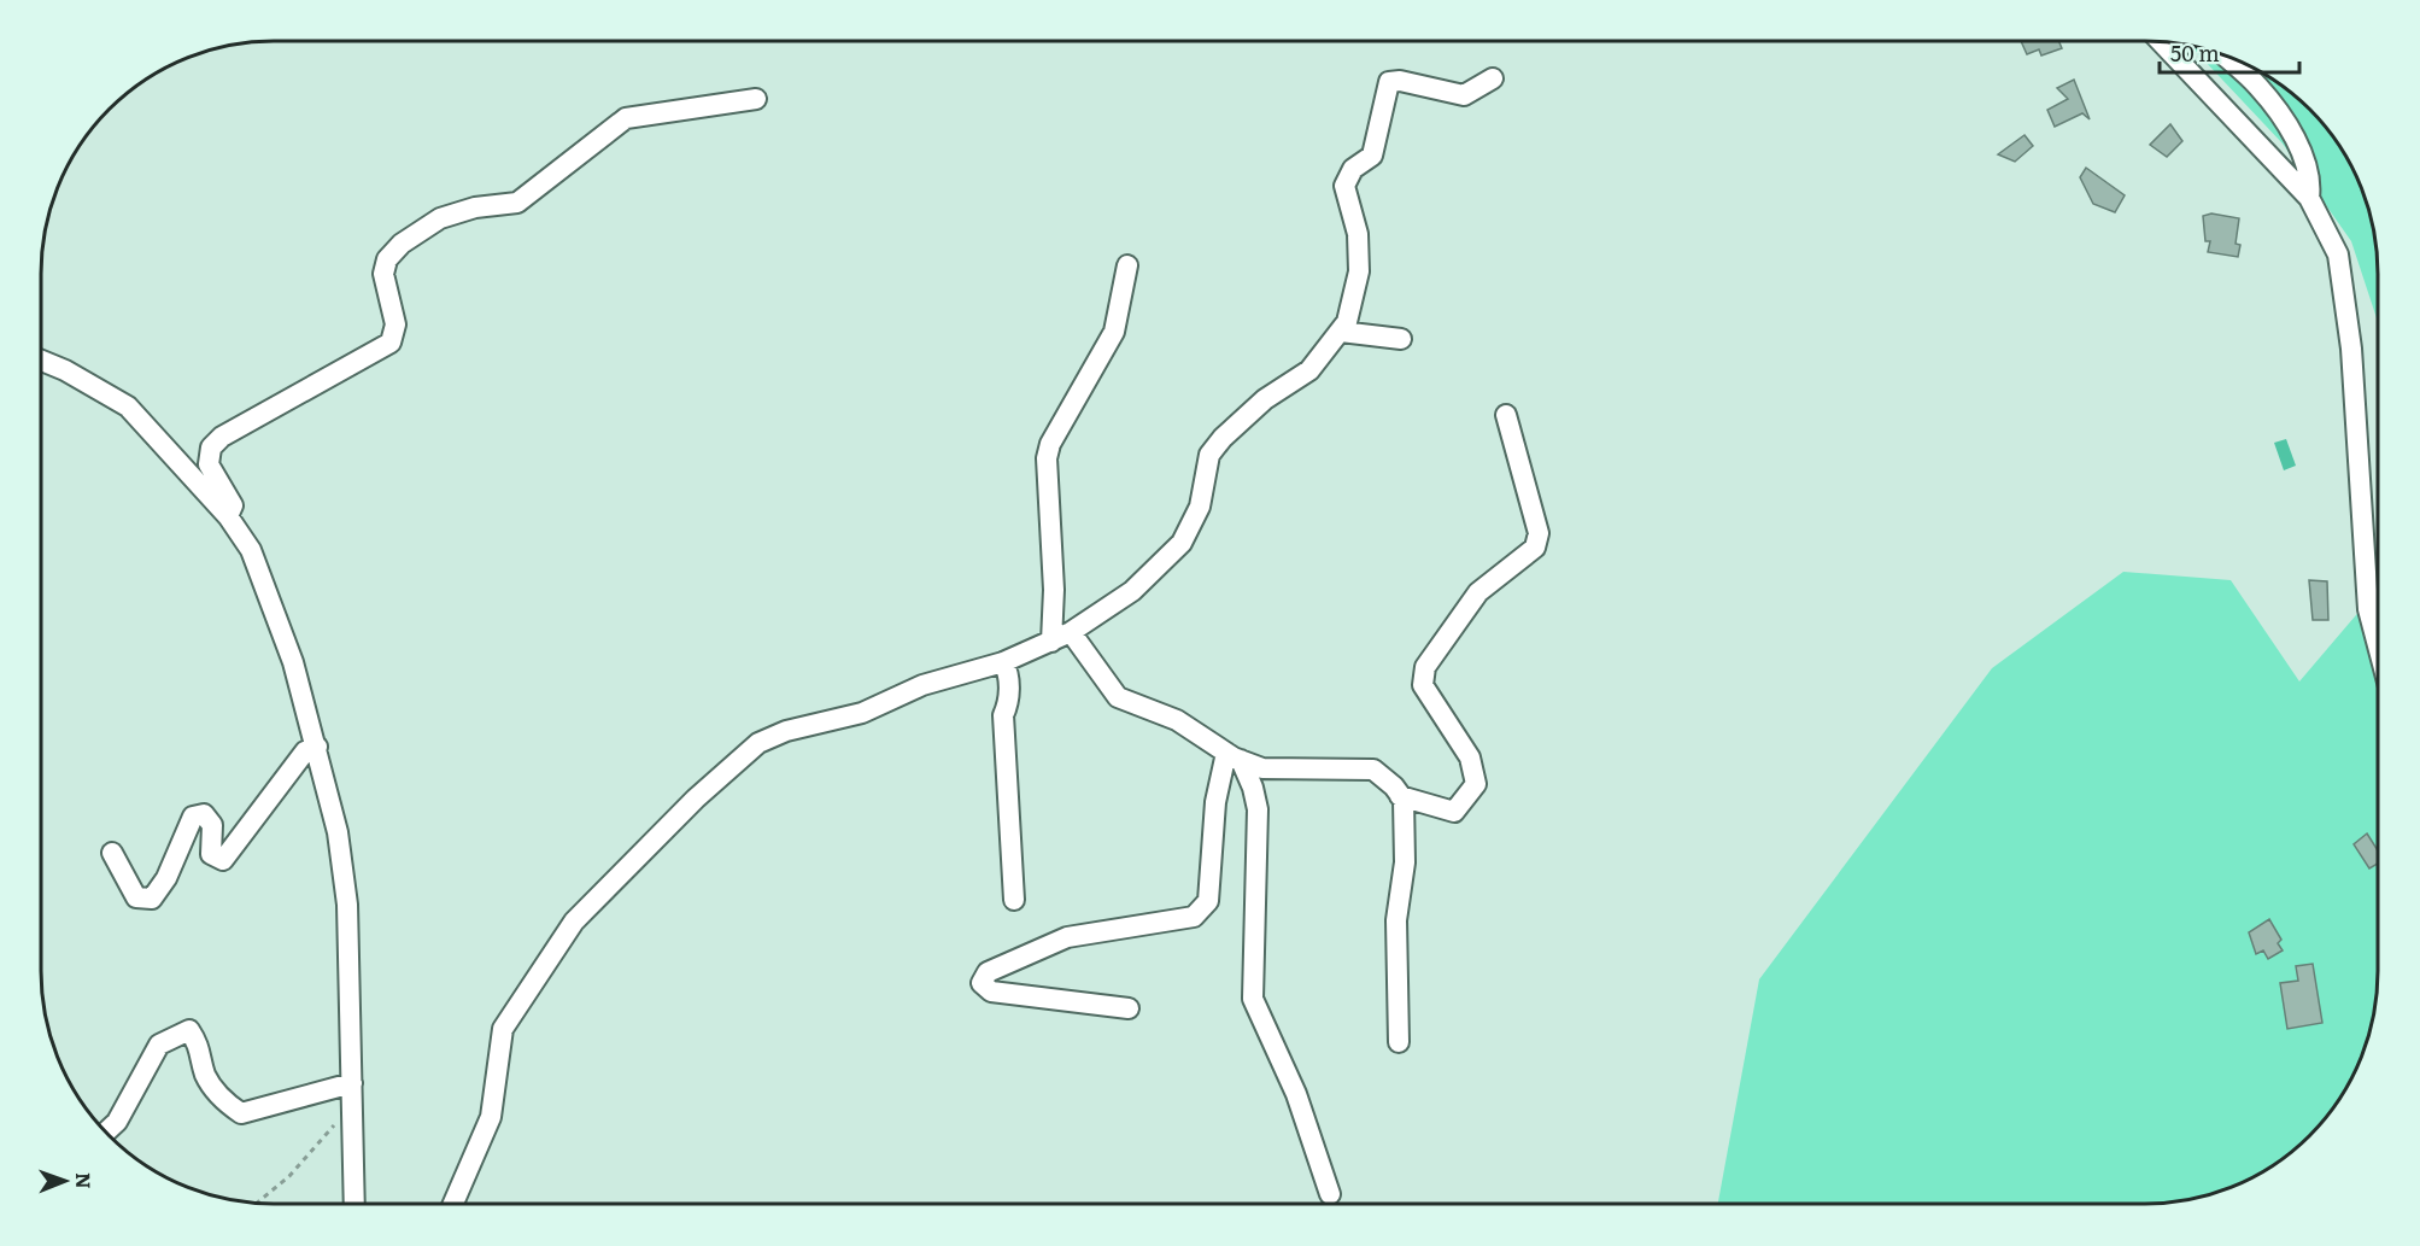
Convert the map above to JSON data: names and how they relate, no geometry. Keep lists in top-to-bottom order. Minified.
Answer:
{"scale_bar":"50 m","north":"right"}
